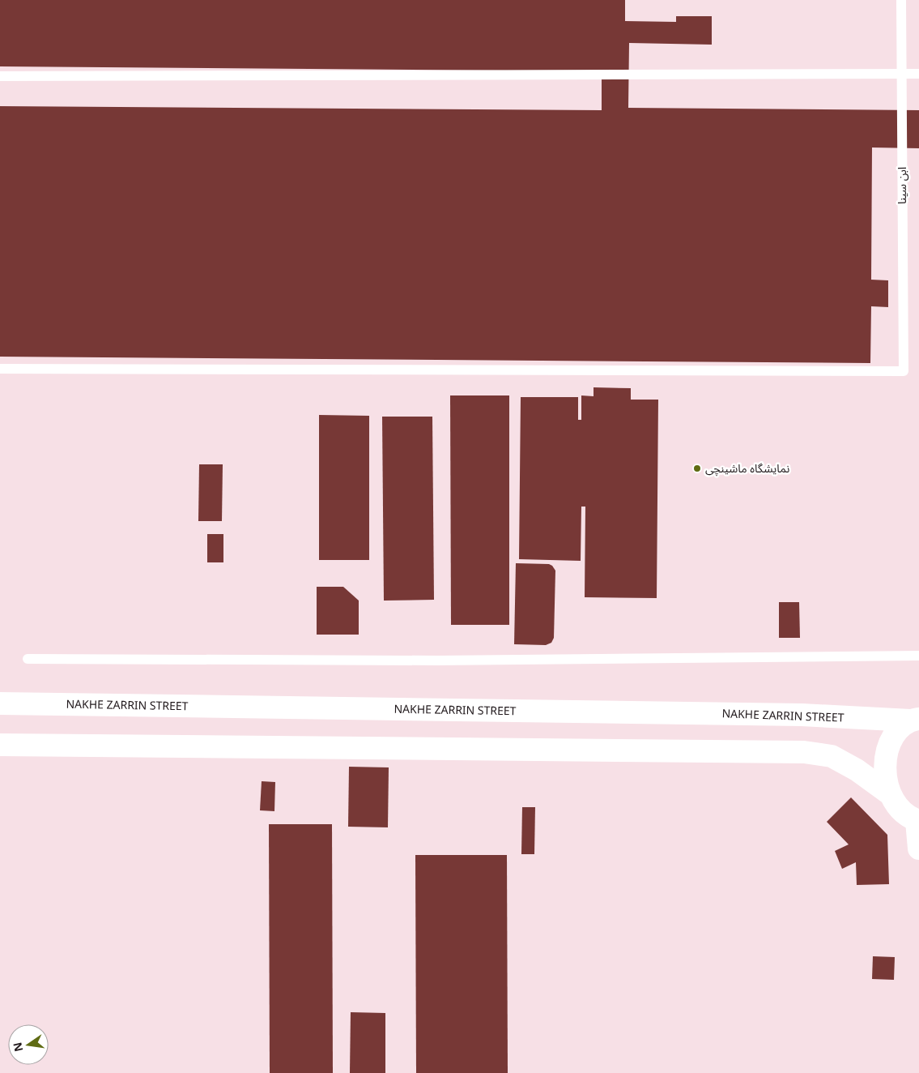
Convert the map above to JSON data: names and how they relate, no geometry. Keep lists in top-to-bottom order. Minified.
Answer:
{"streets":{"street":["NAKHE ZARRIN STREET"],"lane":["ابن سینا"]},"places":["نمایشگاه ماشینچی"],"north":"left"}
